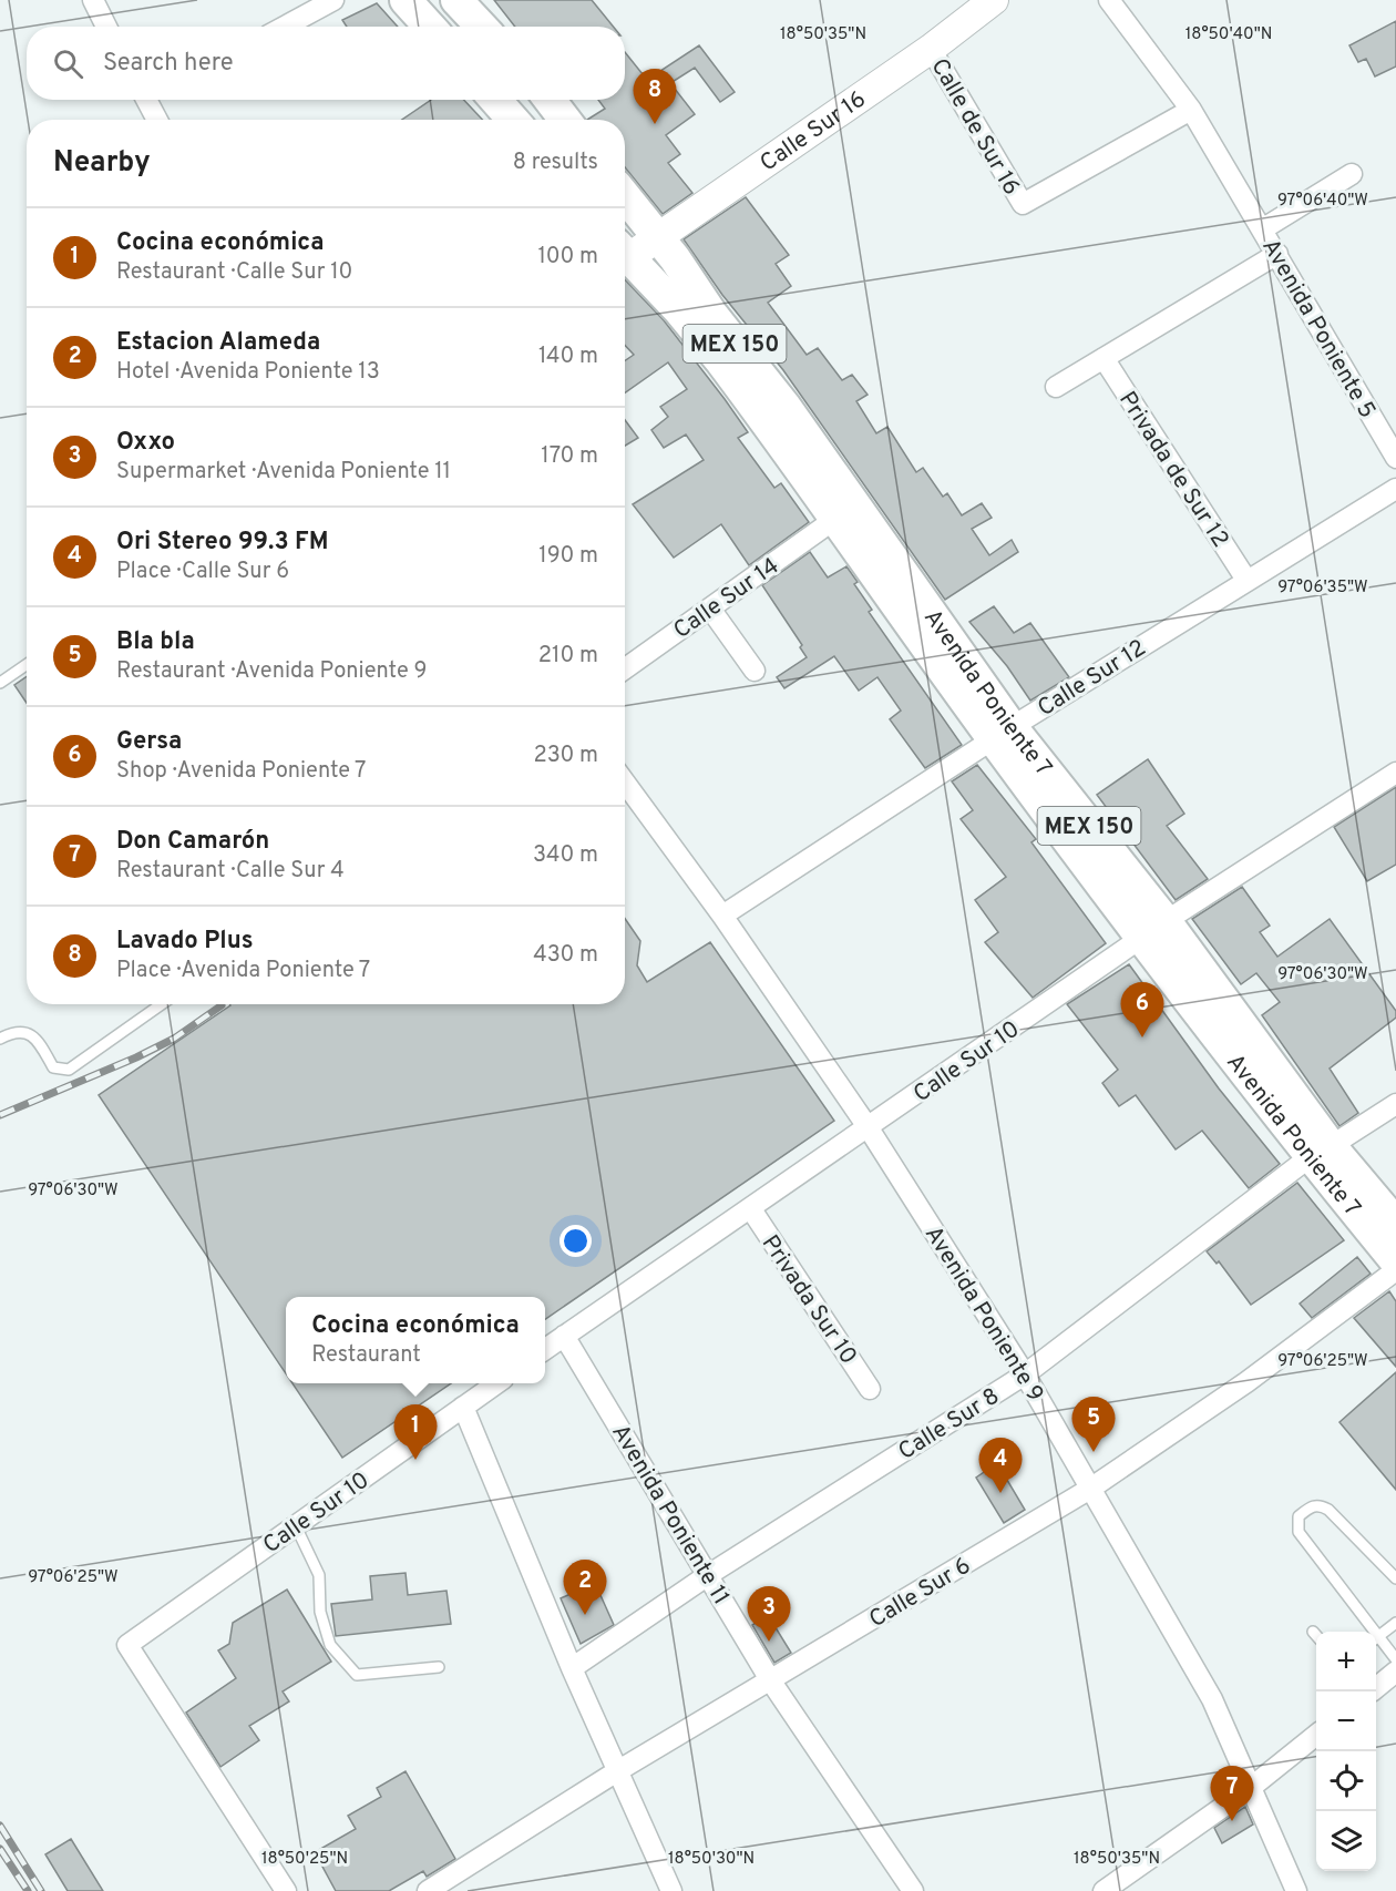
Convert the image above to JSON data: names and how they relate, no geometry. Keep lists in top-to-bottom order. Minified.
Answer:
{"streets":{"main road":["Calle Sur 16","MEX 150","Avenida Poniente 7"],"street":["Calle de Sur 16","Avenida Poniente 5","Privada de Sur 12","Calle Sur 14","Calle Sur 12","Calle Sur 10","Privada Sur 10","Avenida Poniente 9","Calle Sur 8","Avenida Poniente 11","Calle Sur 6"]},"crossings":[["Calle de Sur 16","Calle Sur 16"],["Calle de Sur 16","Avenida Poniente 5"],["Calle Sur 16","Avenida Poniente 7"],["Privada de Sur 12","Calle Sur 12"],["Calle Sur 14","Avenida Poniente 7"],["Calle Sur 12","Avenida Poniente 7"],["Calle Sur 12","Avenida Poniente 9"],["Avenida Poniente 7","Calle Sur 10"],["Avenida Poniente 7","Calle Sur 8"],["Calle Sur 10","Privada Sur 10"],["Calle Sur 10","Avenida Poniente 9"],["Calle Sur 10","Avenida Poniente 11"],["Avenida Poniente 9","Calle Sur 8"],["Avenida Poniente 9","Calle Sur 6"],["Calle Sur 8","Avenida Poniente 11"],["Avenida Poniente 11","Calle Sur 6"]],"page":{"search":"Search here","pins":["8","6","5","1","4","2","3","7"],"heading":["Nearby","8 results"],"list":[{"mark":"1","name":"Cocina económica","note":"Restaurant · Calle Sur 10","value":"100 m"},{"mark":"2","name":"Estacion Alameda","note":"Hotel · Avenida Poniente 13","value":"140 m"},{"mark":"3","name":"Oxxo","note":"Supermarket · Avenida Poniente 11","value":"170 m"},{"mark":"4","name":"Ori Stereo 99.3 FM","note":"Place · Calle Sur 6","value":"190 m"},{"mark":"5","name":"Bla bla","note":"Restaurant · Avenida Poniente 9","value":"210 m"},{"mark":"6","name":"Gersa","note":"Shop · Avenida Poniente 7","value":"230 m"},{"mark":"7","name":"Don Camarón","note":"Restaurant · Calle Sur 4","value":"340 m"},{"mark":"8","name":"Lavado Plus","note":"Place · Avenida Poniente 7","value":"430 m"}],"popup":["Cocina económica","Restaurant"],"map_buttons":["+","−"]},"coordinates":["18°50'40\"N","18°50'35\"N","97°06'40\"W","97°06'35\"W","97°06'30\"W","97°06'25\"W","18°50'25\"N","18°50'30\"N"]}
